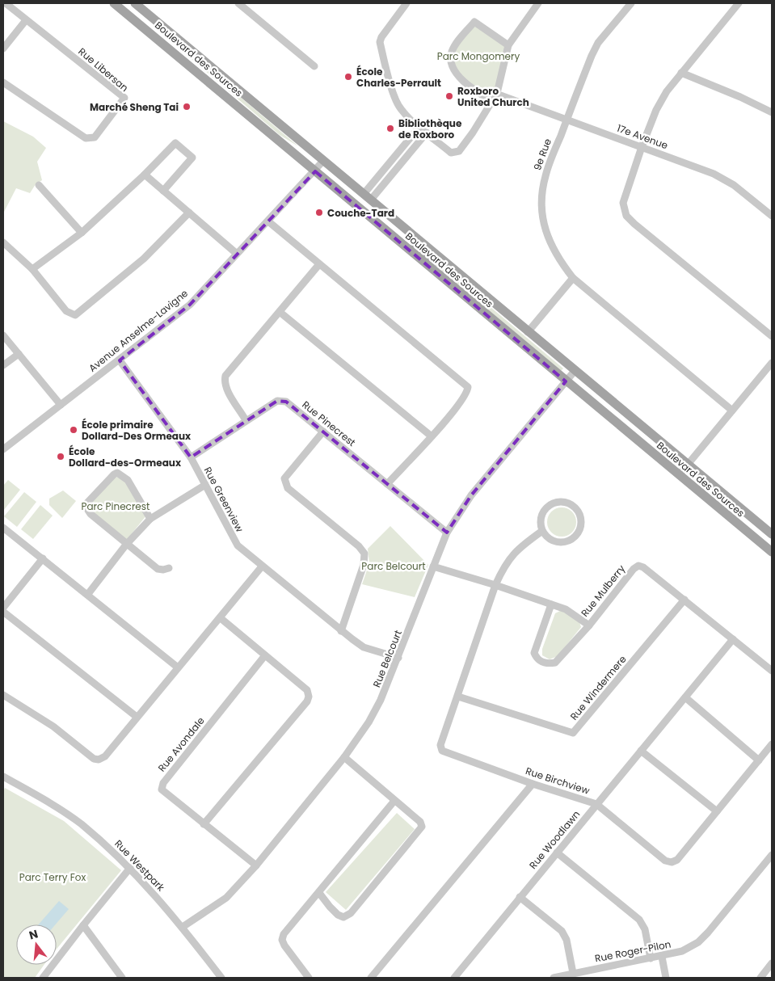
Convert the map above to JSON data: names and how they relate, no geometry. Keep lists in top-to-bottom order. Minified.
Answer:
{"streets":{"main road":["Boulevard des Sources"],"street":["Rue Libersan","17e Avenue","9e Rue","Avenue Anselme-Lavigne","Rue Pinecrest","Rue Greenview","Rue Mulberry","Rue Belcourt","Rue Windermere","Rue Avondale","Rue Birchview","Rue Woodlawn","Rue Westpark","Rue Roger-Pilon"]},"crossings":[["Boulevard des Sources","Avenue Anselme-Lavigne"],["Boulevard des Sources","Rue Belcourt"],["17e Avenue","9e Rue"],["Avenue Anselme-Lavigne","Rue Greenview"],["Rue Pinecrest","Rue Greenview"],["Rue Pinecrest","Rue Belcourt"],["Rue Greenview","Rue Belcourt"],["Rue Mulberry","Rue Windermere"],["Rue Mulberry","Rue Woodlawn"],["Rue Belcourt","Rue Avondale"],["Rue Belcourt","Rue Westpark"],["Rue Windermere","Rue Birchview"],["Rue Birchview","Rue Woodlawn"]],"parks":["Parc Mongomery","Parc Pinecrest","Parc Belcourt","Parc Terry Fox"],"places":["École Charles-Perrault","Roxboro United Church","Marché Sheng Tai","Bibliothèque de Roxboro","Couche-Tard","École primaire Dollard-Des Ormeaux","École Dollard-des-Ormeaux"],"north":"top"}
